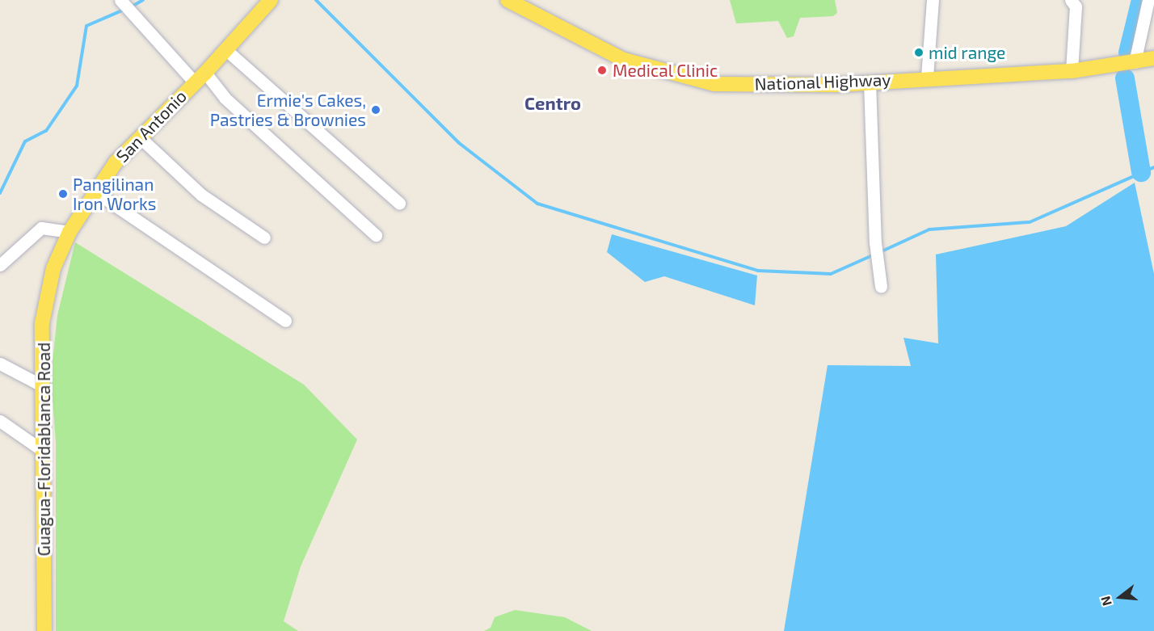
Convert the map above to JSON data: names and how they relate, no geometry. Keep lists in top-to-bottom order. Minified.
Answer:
{"streets":{"main road":["National Highway","San Antonio","Guagua-Floridablanca Road"]},"crossings":[["San Antonio","Guagua-Floridablanca Road"]],"districts":["Centro"],"places":["mid range","Medical Clinic","Ermie's Cakes, Pastries & Brownies","Pangilinan Iron Works"],"north":"left"}
